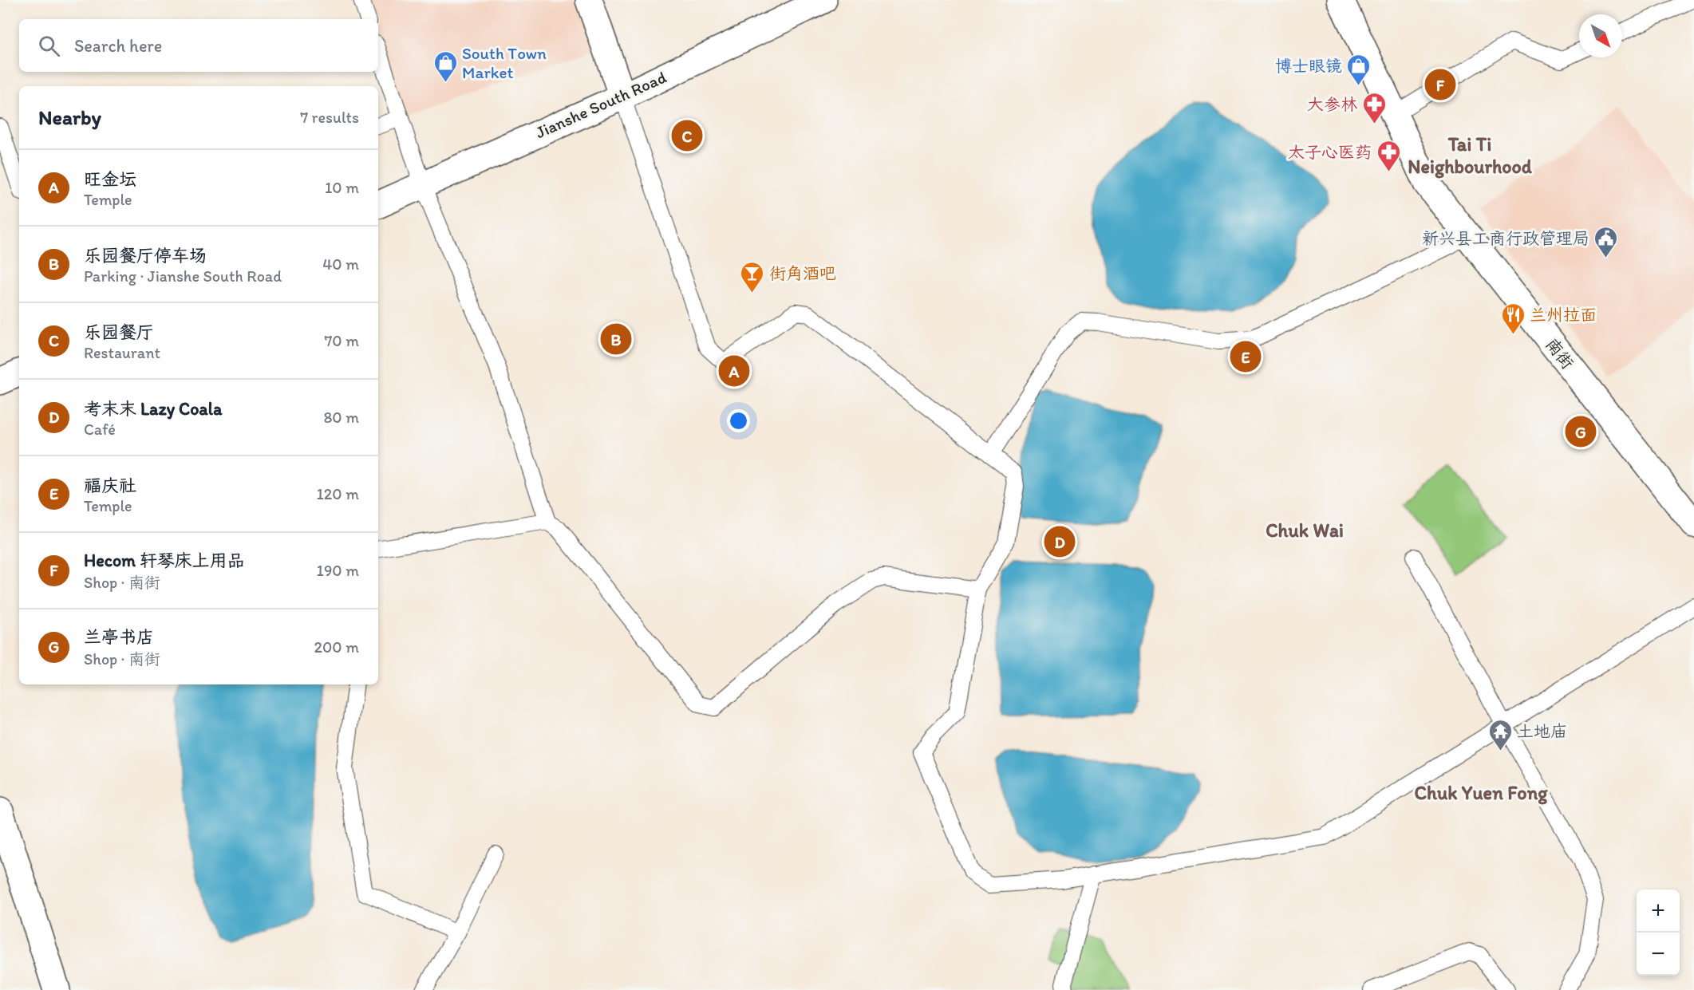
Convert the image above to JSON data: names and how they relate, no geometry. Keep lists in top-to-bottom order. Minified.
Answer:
{"streets":{"street":["Jianshe South Road","南街"]},"districts":["Tai Ti Neighbourhood","Chuk Wai","Chuk Yuen Fong"],"places":{"shop":["South Town Market","博士眼镜"],"pharmacy":["大参林","太子心医药"],"public building":["新兴县工商行政管理局"],"bar":["街角酒吧"],"restaurant":["兰州拉面"],"temple":["土地庙"]},"north":"bottom right","page":{"search":"Search here","pins":["F","C","B","E","A","G","D"],"heading":["Nearby","7 results"],"list":[{"mark":"A","name":"旺金坛","note":"Temple","value":"10 m"},{"mark":"B","name":"乐园餐厅停车场","note":"Parking · Jianshe South Road","value":"40 m"},{"mark":"C","name":"乐园餐厅","note":"Restaurant","value":"70 m"},{"mark":"D","name":"考末末 Lazy Coala","note":"Café","value":"80 m"},{"mark":"E","name":"福庆社","note":"Temple","value":"120 m"},{"mark":"F","name":"Hecom 轩琴床上用品","note":"Shop · 南街","value":"190 m"},{"mark":"G","name":"兰亭书店","note":"Shop · 南街","value":"200 m"}],"map_buttons":["+","−"]}}
